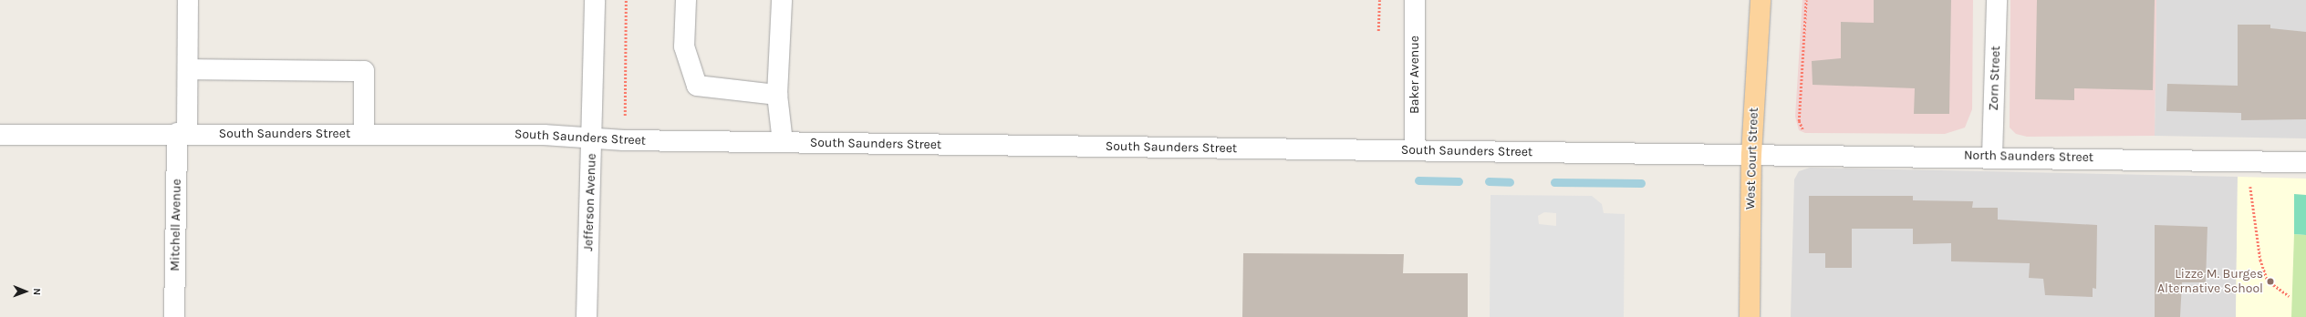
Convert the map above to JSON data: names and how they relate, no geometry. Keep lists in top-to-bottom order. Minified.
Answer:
{"streets":{"main road":["West Court Street"],"street":["Baker Avenue","Zorn Street","South Saunders Street","North Saunders Street","Jefferson Avenue","Mitchell Avenue"]},"crossings":[["Baker Avenue","South Saunders Street"],["Zorn Street","North Saunders Street"],["South Saunders Street","North Saunders Street"],["South Saunders Street","West Court Street"],["South Saunders Street","Jefferson Avenue"],["South Saunders Street","Mitchell Avenue"],["North Saunders Street","West Court Street"]],"places":["Lizze M. Burges Alternative School"],"north":"right"}
